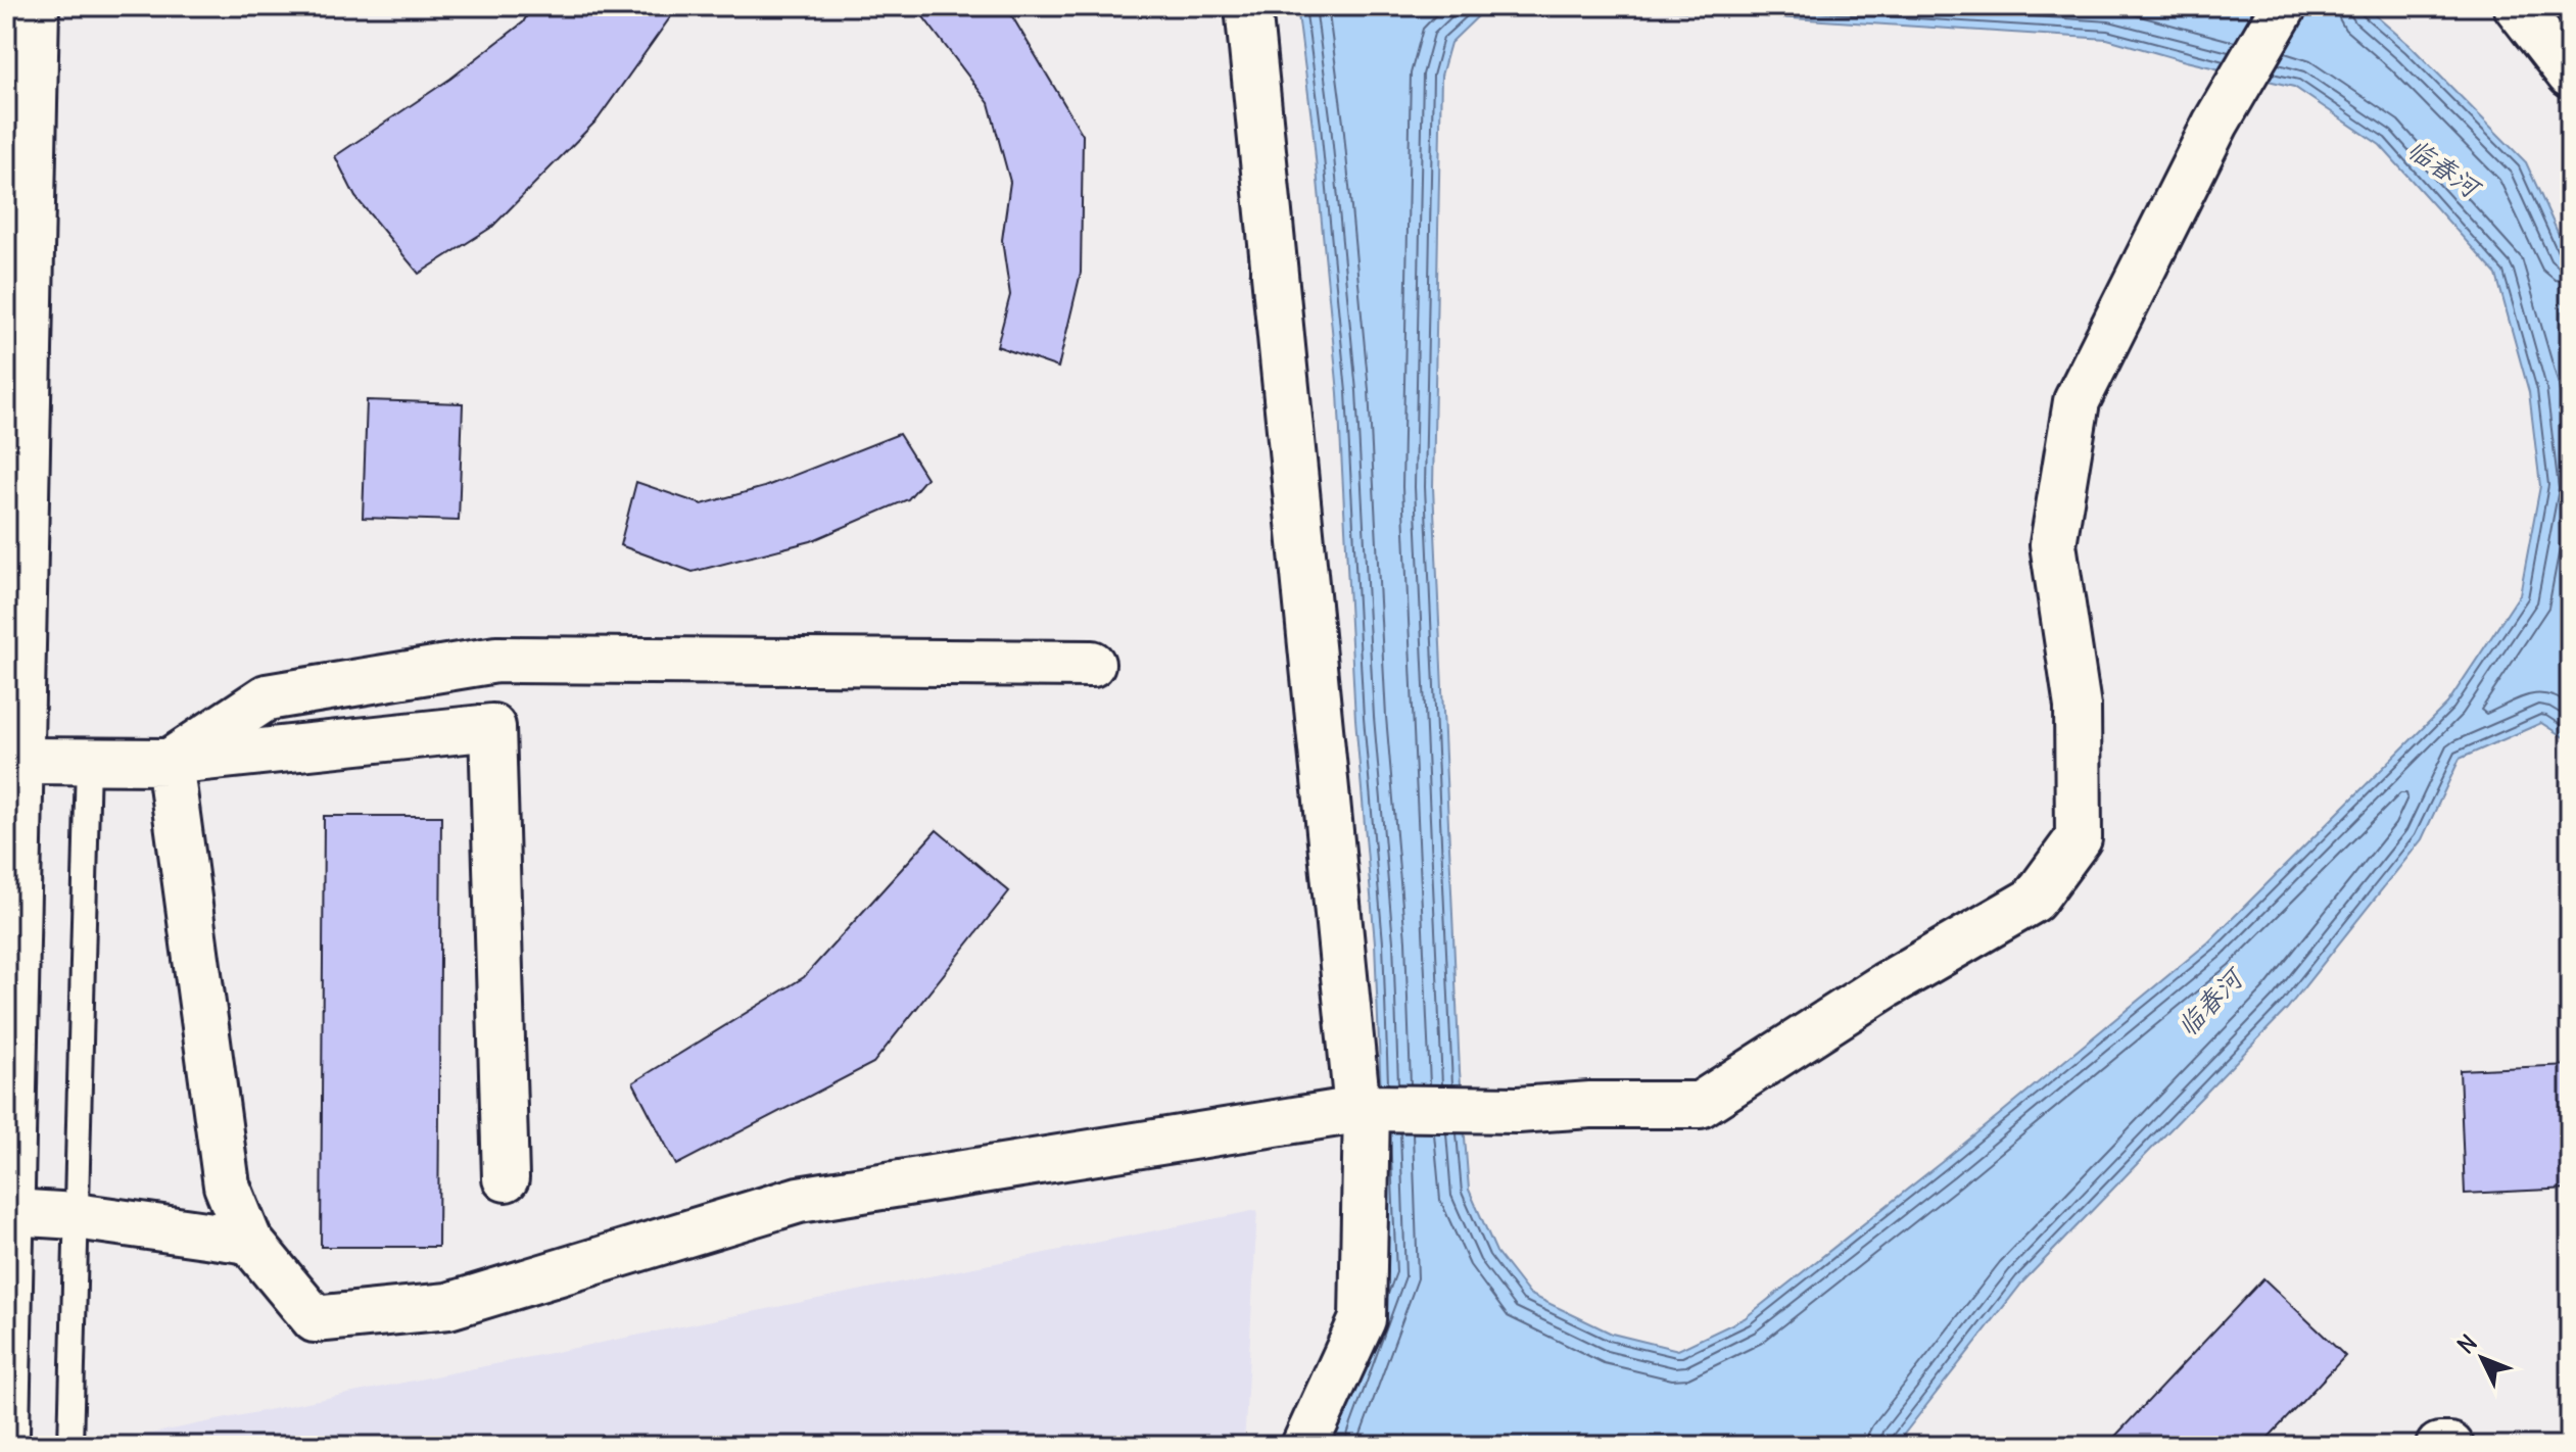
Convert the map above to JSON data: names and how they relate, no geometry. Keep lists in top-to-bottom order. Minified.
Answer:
{"water":["临春河"],"north":"top left"}
